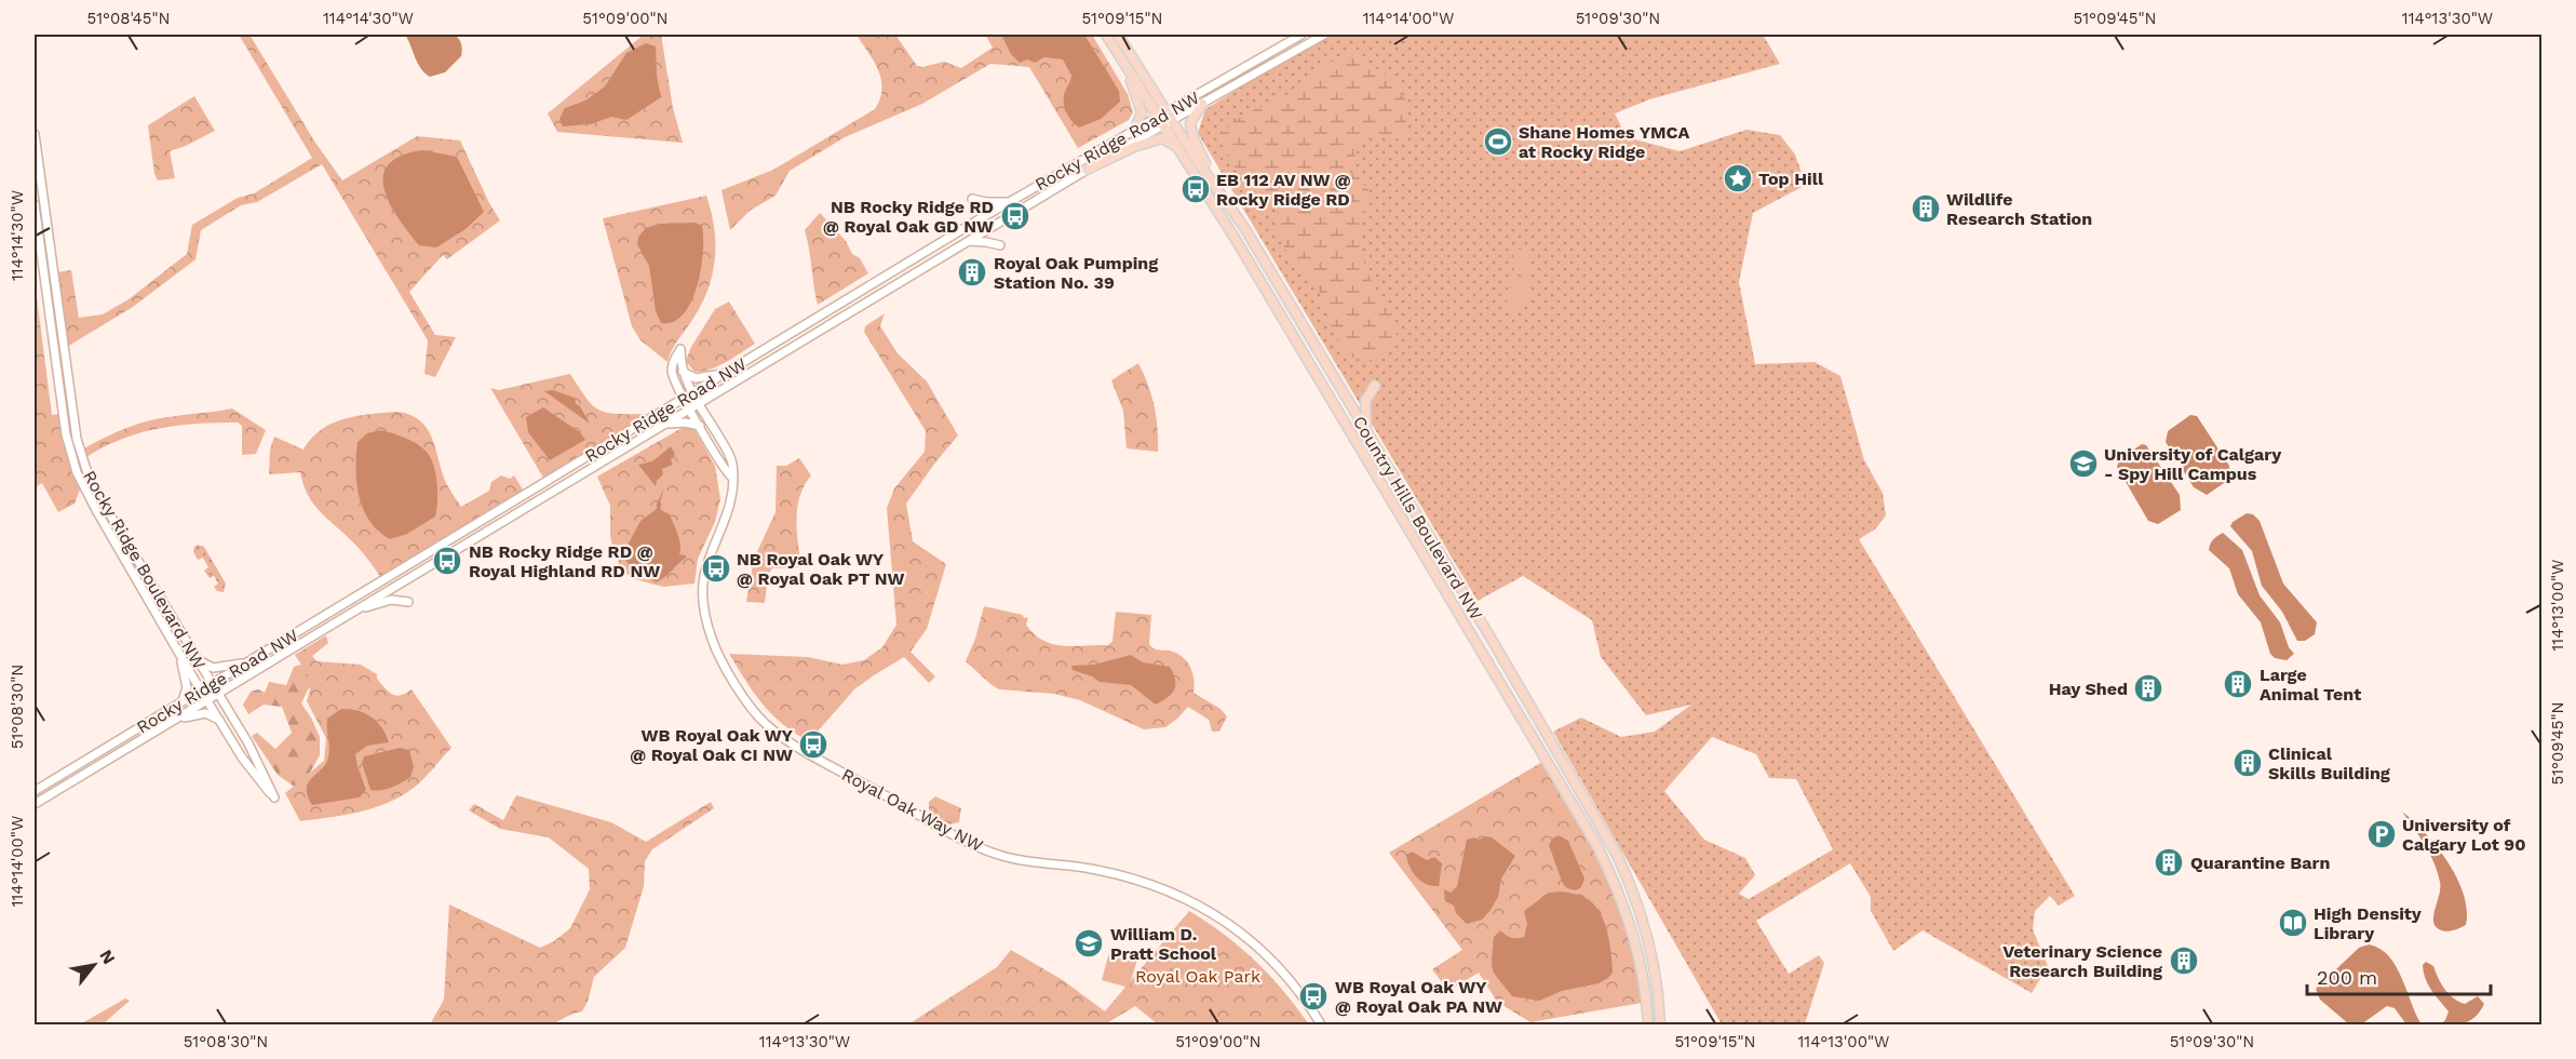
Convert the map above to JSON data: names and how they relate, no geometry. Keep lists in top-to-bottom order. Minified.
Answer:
{"streets":{"main road":["Country Hills Boulevard NW"],"street":["Rocky Ridge Road NW","Rocky Ridge Boulevard NW","Royal Oak Way NW"]},"crossings":[["Rocky Ridge Road NW","Country Hills Boulevard NW"],["Rocky Ridge Road NW","Rocky Ridge Boulevard NW"],["Rocky Ridge Road NW","Royal Oak Way NW"]],"parks":["Royal Oak Park"],"places":{"sports":["Shane Homes YMCA at Rocky Ridge"],"place":["Top Hill"],"bus stop":["EB 112 AV NW @ Rocky Ridge RD","NB Rocky Ridge RD @ Royal Oak GD NW","NB Rocky Ridge RD @ Royal Highland RD NW","NB Royal Oak WY @ Royal Oak PT NW","WB Royal Oak WY @ Royal Oak CI NW","WB Royal Oak WY @ Royal Oak PA NW"],"building":["Wildlife Research Station","Royal Oak Pumping Station No. 39","Large Animal Tent","Hay Shed","Clinical Skills Building","Quarantine Barn","Veterinary Science Research Building"],"school or university":["University of Calgary - Spy Hill Campus","William D. Pratt School"],"parking":["University of Calgary Lot 90"],"library":["High Density Library"]},"scale_bar":"200 m","north":"top right","coordinates":["51°08'45\"N","114°14'30\"W","51°09'00\"N","51°09'15\"N","114°14'00\"W","51°09'30\"N","51°09'45\"N","114°13'30\"W","114°13'00\"W","51°08'30\"N"]}
